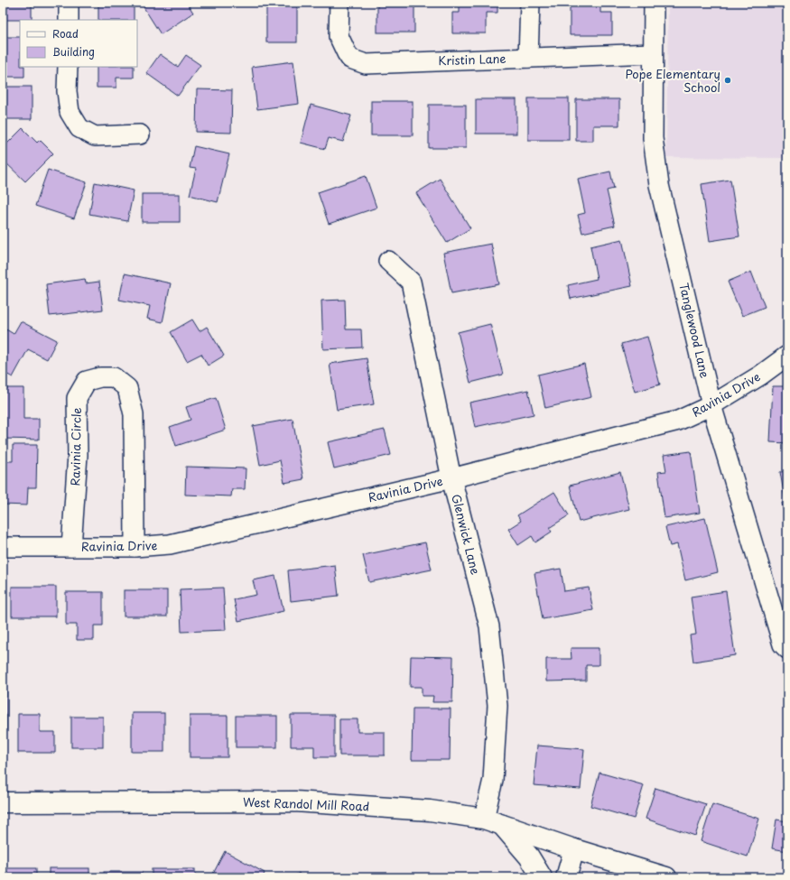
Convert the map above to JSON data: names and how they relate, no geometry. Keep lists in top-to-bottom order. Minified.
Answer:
{"streets":{"main road":["West Randol Mill Road"],"street":["Kristin Lane","Tanglewood Lane","Ravinia Drive","Ravinia Circle","Glenwick Lane"]},"crossings":[["Kristin Lane","Tanglewood Lane"],["Tanglewood Lane","Ravinia Drive"],["Ravinia Drive","Ravinia Circle"],["Ravinia Drive","Glenwick Lane"],["Glenwick Lane","West Randol Mill Road"]],"places":["Pope Elementary School"],"legend":["Road","Building"]}
